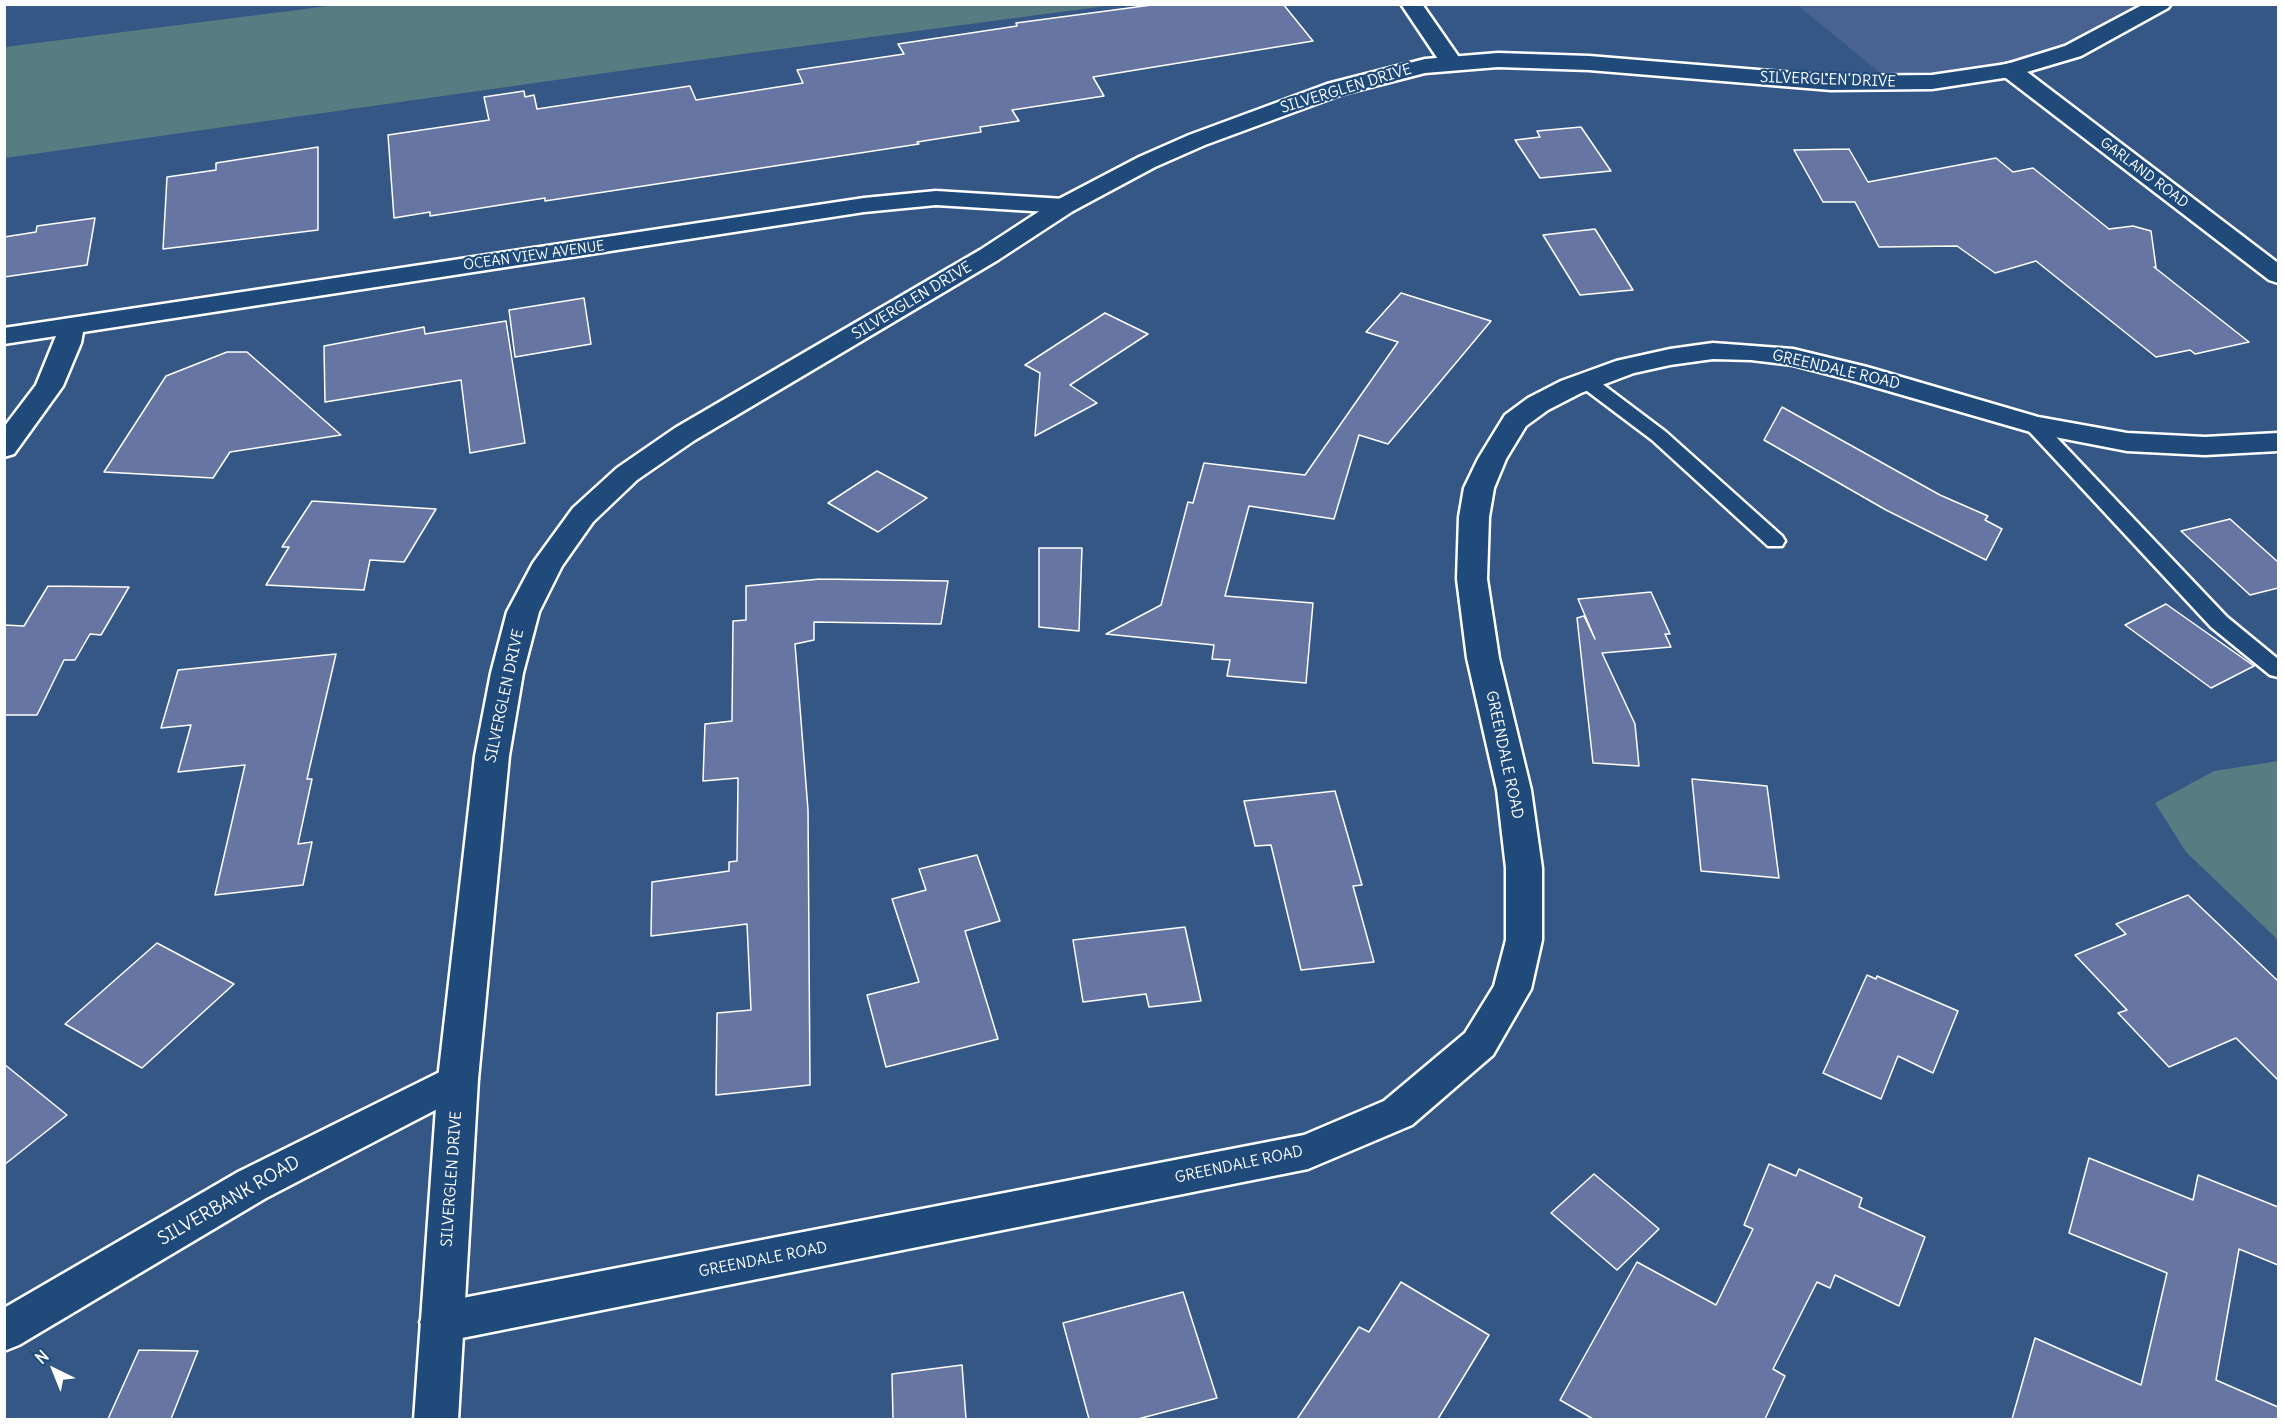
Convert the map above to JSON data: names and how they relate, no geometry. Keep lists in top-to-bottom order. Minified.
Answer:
{"streets":{"street":["SILVERGLEN DRIVE","GARLAND ROAD","OCEAN VIEW AVENUE","GREENDALE ROAD","SILVERBANK ROAD"]},"crossings":[["SILVERGLEN DRIVE","GARLAND ROAD"],["SILVERGLEN DRIVE","OCEAN VIEW AVENUE"],["SILVERGLEN DRIVE","GREENDALE ROAD"],["SILVERGLEN DRIVE","SILVERBANK ROAD"]],"north":"top left"}
